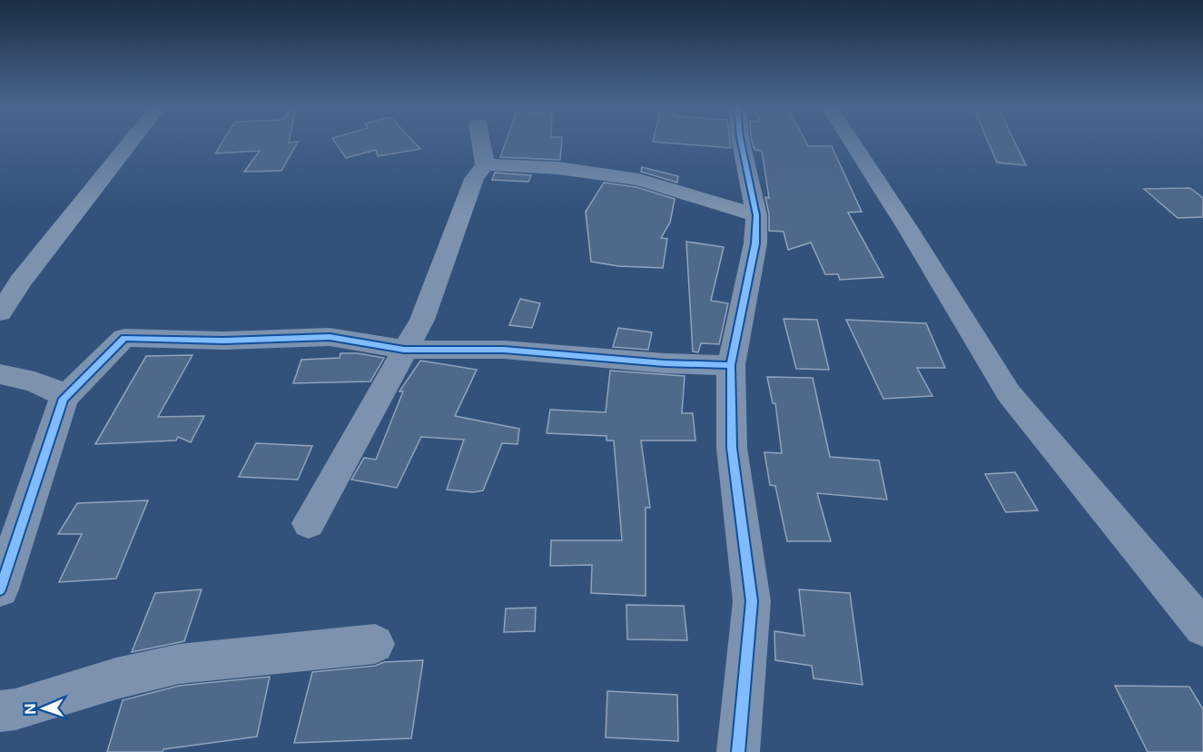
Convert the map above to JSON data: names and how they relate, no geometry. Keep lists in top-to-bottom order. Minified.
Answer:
{"north":"left"}
